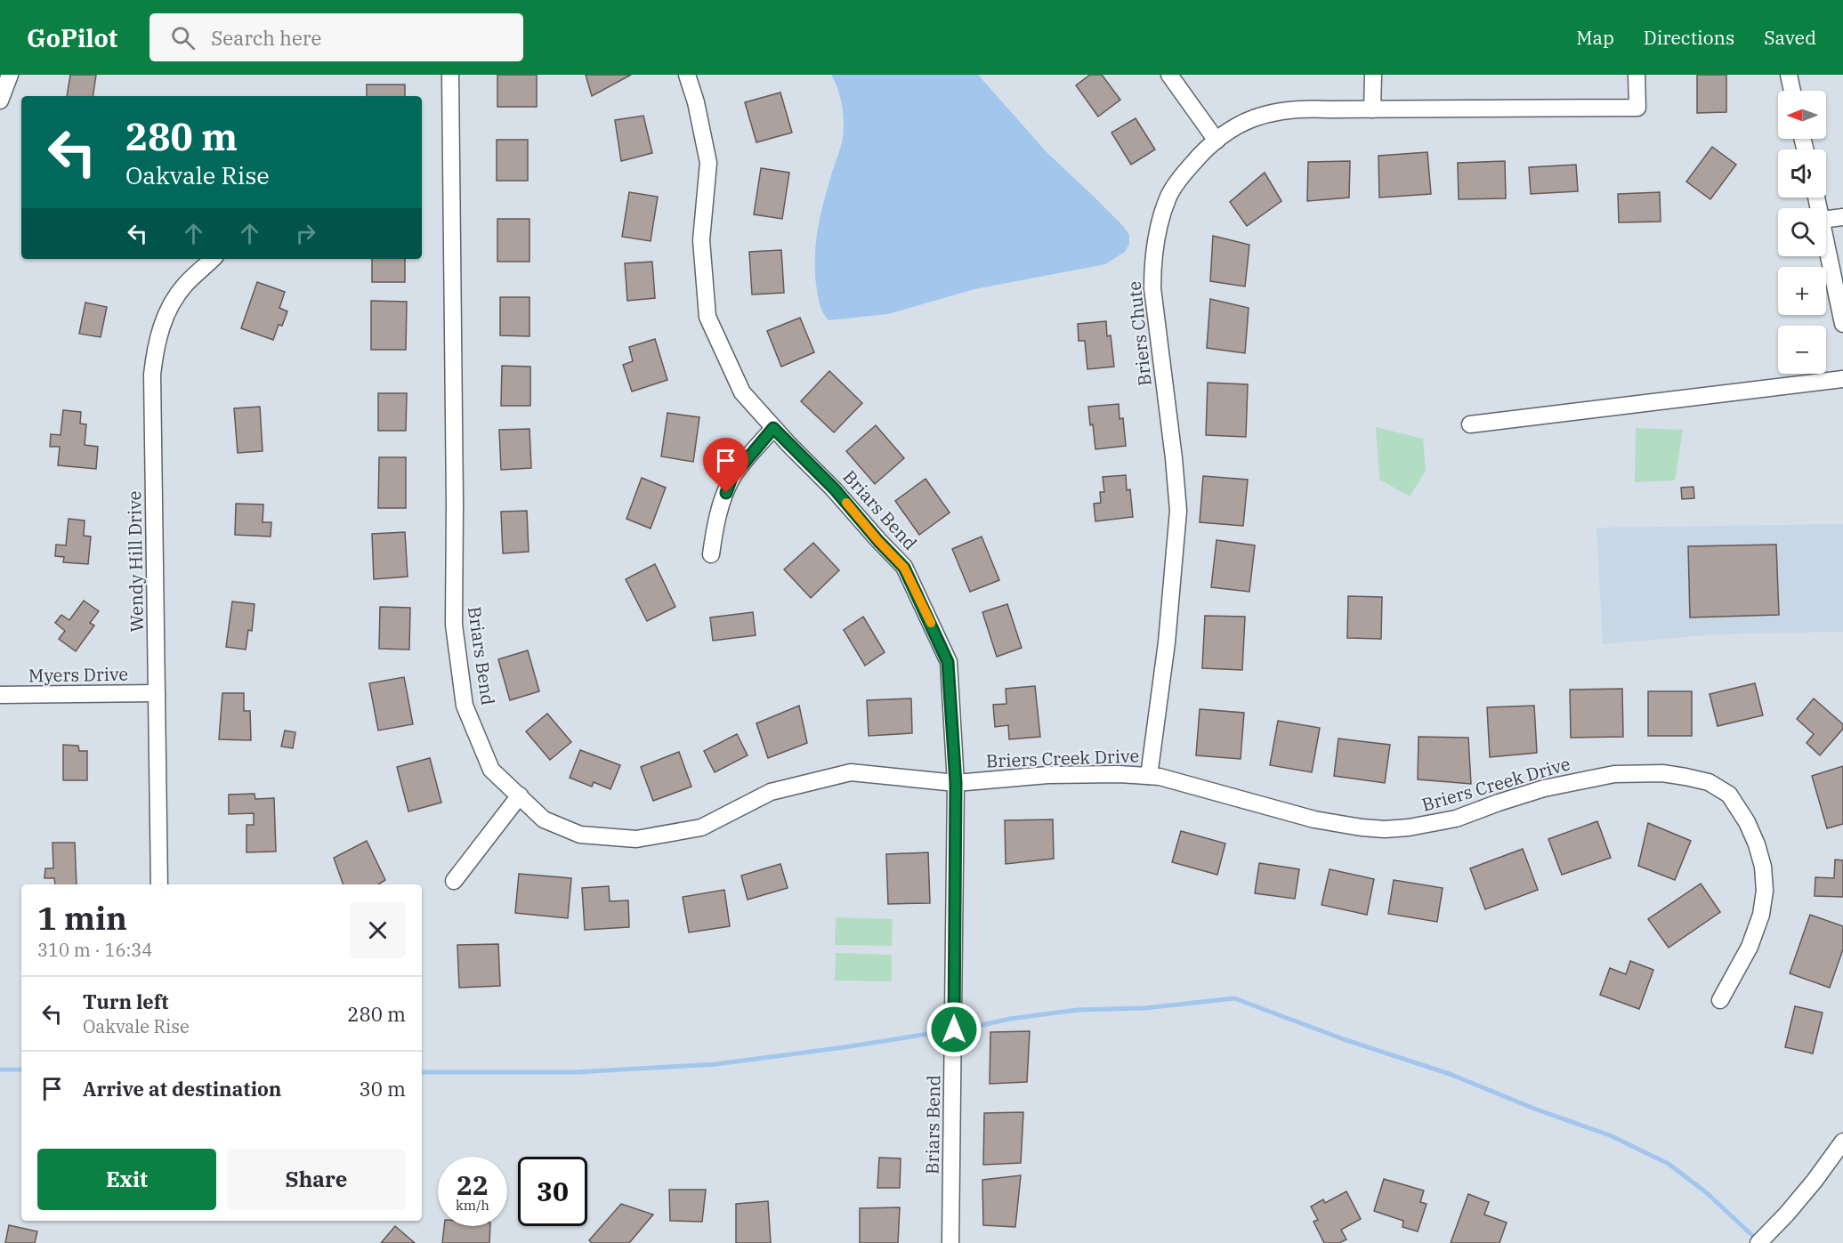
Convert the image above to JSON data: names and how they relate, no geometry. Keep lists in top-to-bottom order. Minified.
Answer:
{"streets":{"street":["Briers Chute","Briars Bend","Wendy Hill Drive","Myers Drive","Briers Creek Drive"]},"crossings":[["Briers Chute","Briers Creek Drive"],["Briars Bend","Briers Creek Drive"],["Wendy Hill Drive","Myers Drive"]],"north":"left","page":{"header":"GoPilot","search":"Search here","nav":["Map","Directions","Saved"],"map_buttons":["+","−"],"turn":["280 m","Oakvale Rise"],"heading":["1 min","310 m · 16:34"],"list":[{"name":"Turn left","note":"Oakvale Rise","value":"280 m"},{"name":"Arrive at destination","value":"30 m"}],"buttons":["Exit","Share"],"speed":"22 km/h","limit":"30"}}
